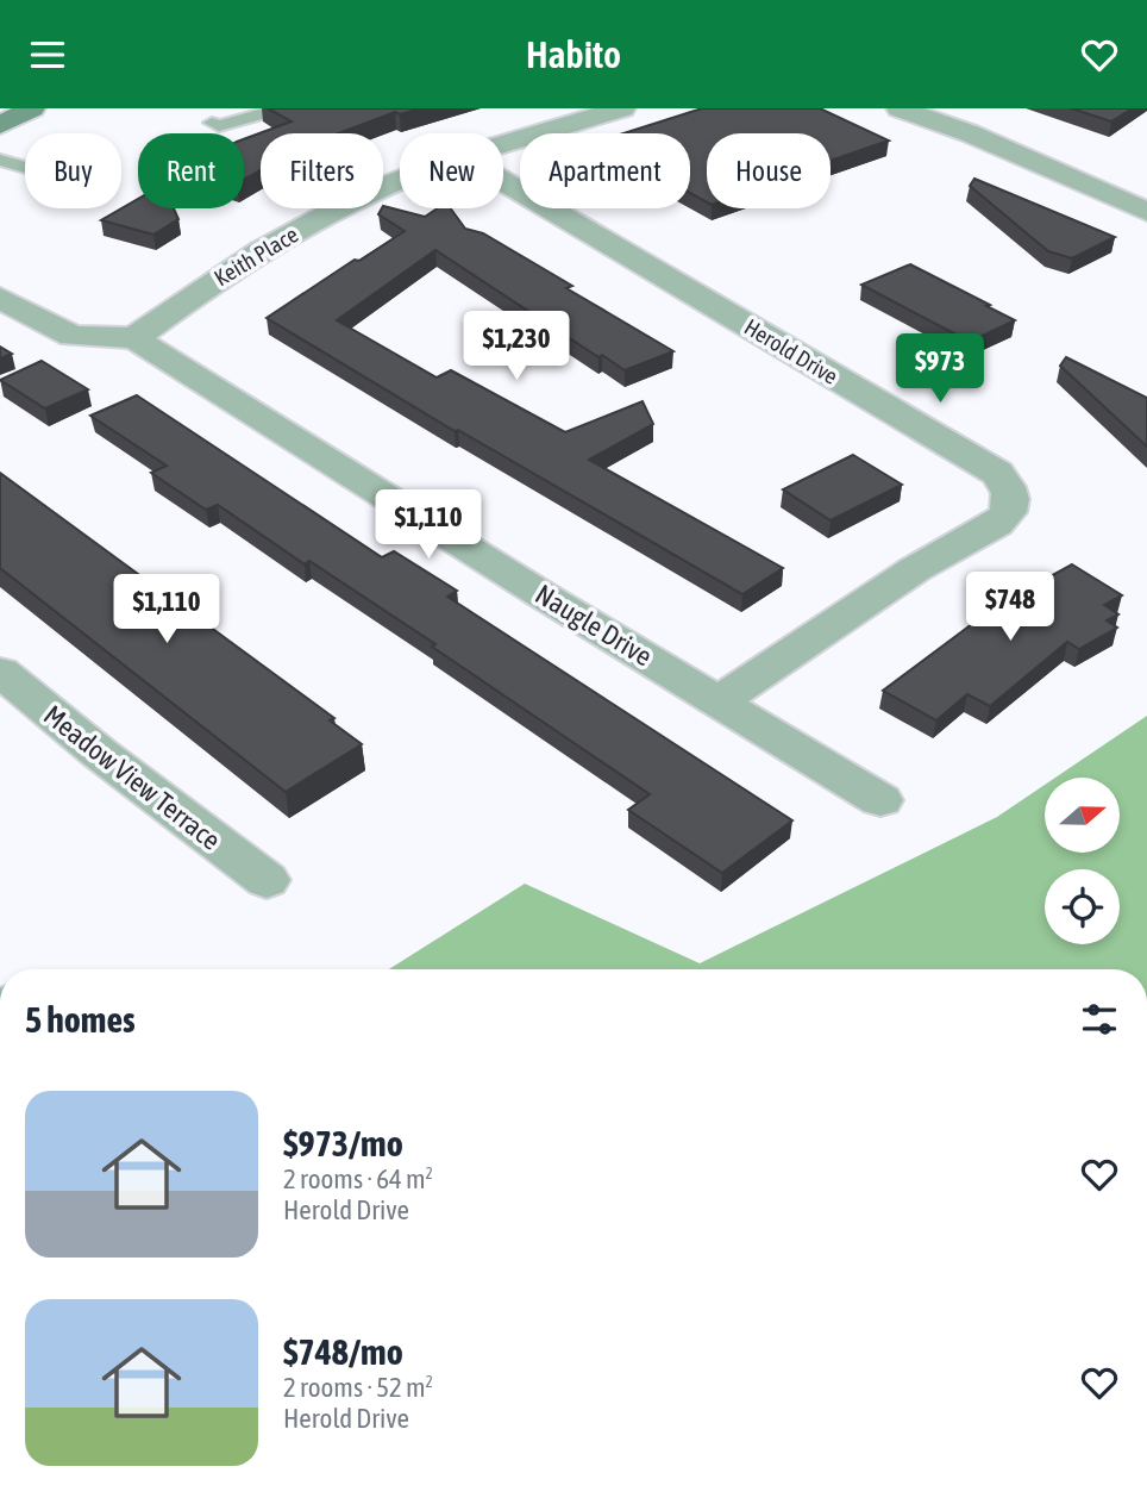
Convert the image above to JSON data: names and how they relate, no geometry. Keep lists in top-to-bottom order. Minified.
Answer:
{"streets":{"street":["Keith Place","Herold Drive","Naugle Drive","Meadow View Terrace"]},"crossings":[["Keith Place","Naugle Drive"],["Herold Drive","Naugle Drive"]],"north":"right","page":{"header":"Habito","chip":["Buy","Rent","Filters","New","Apartment","House"],"price":["$1,230","$973","$1,110","$748","$1,110"],"heading":"5 homes","list":[{"name":"$973/mo","note":"2 rooms · 64 m² · Herold Drive"},{"name":"$748/mo","note":"2 rooms · 52 m² · Herold Drive"}]}}
